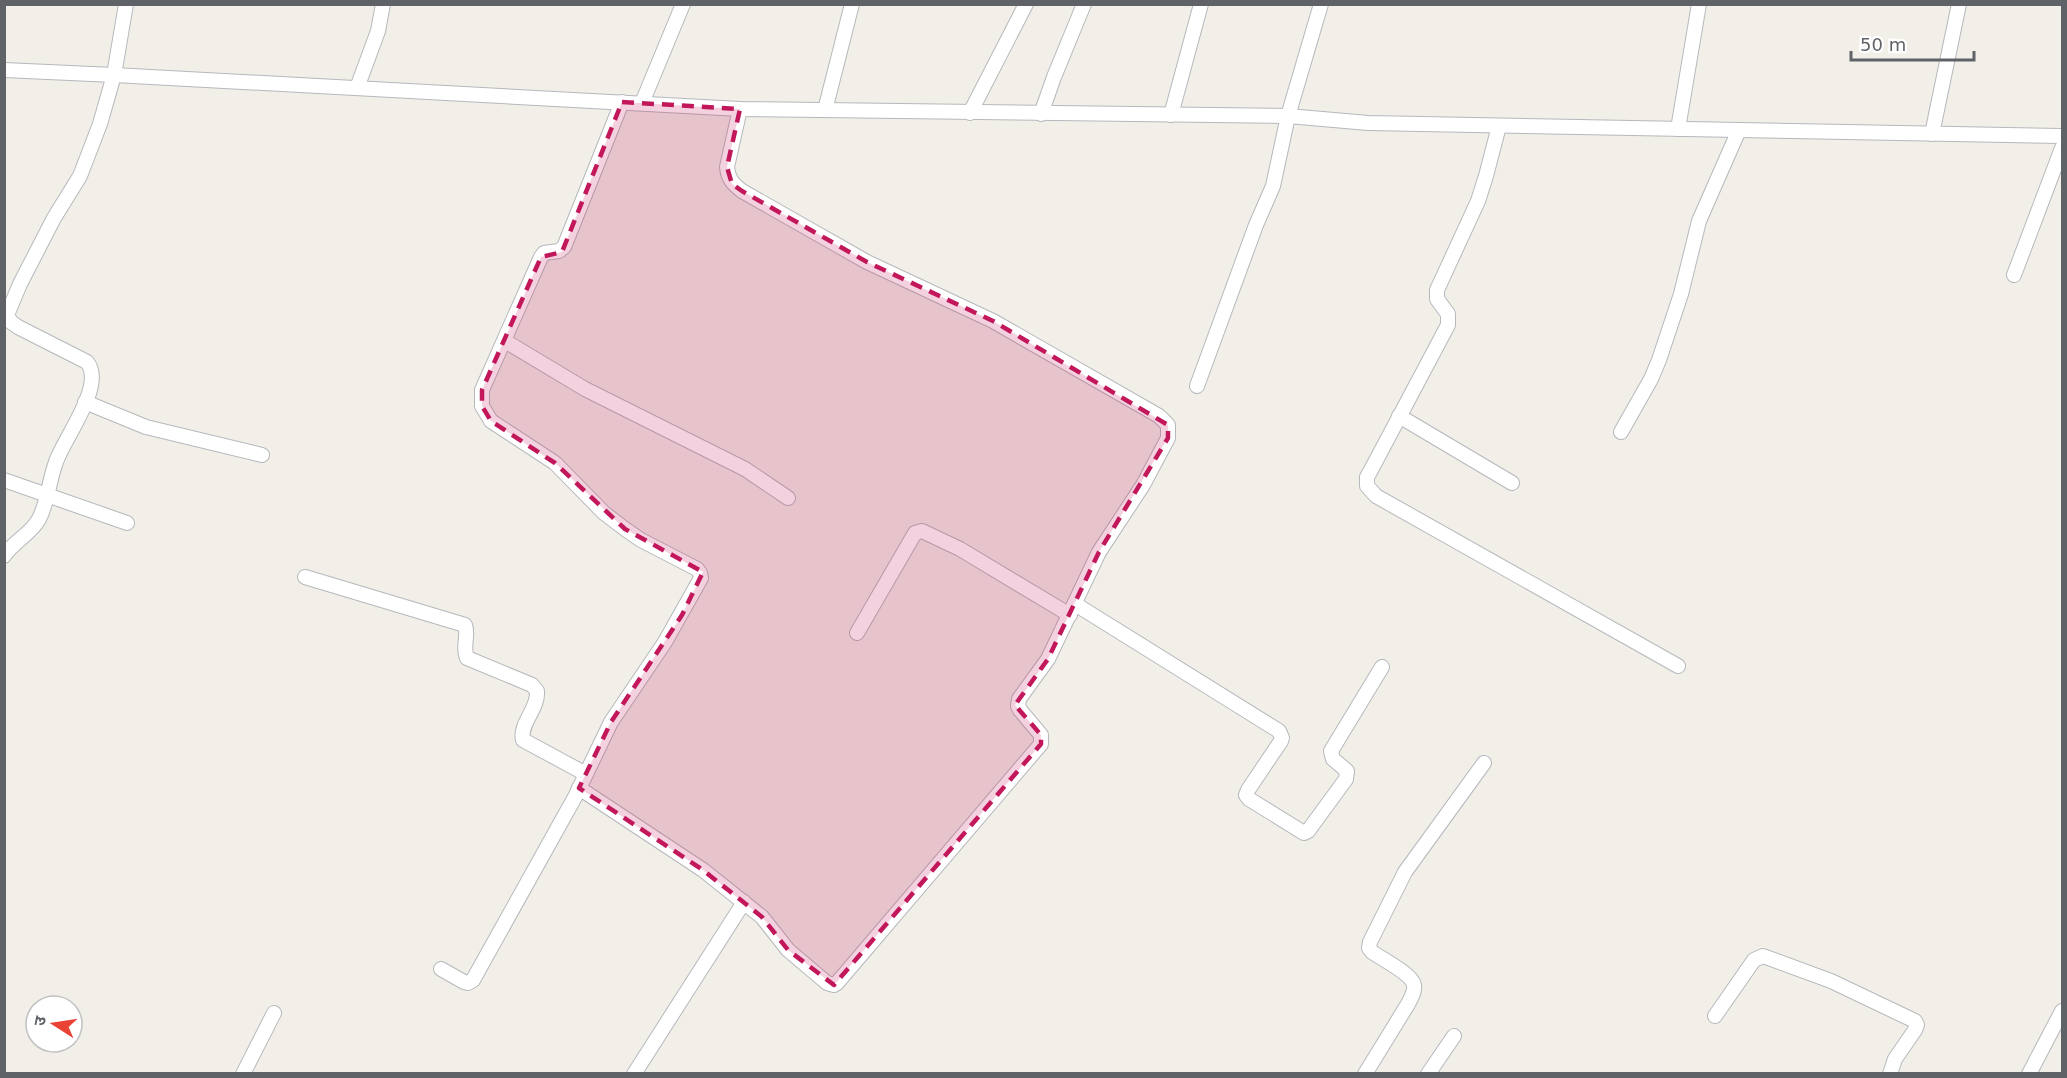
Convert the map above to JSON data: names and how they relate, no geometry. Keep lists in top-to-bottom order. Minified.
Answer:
{"scale_bar":"50 m","north":"left"}
